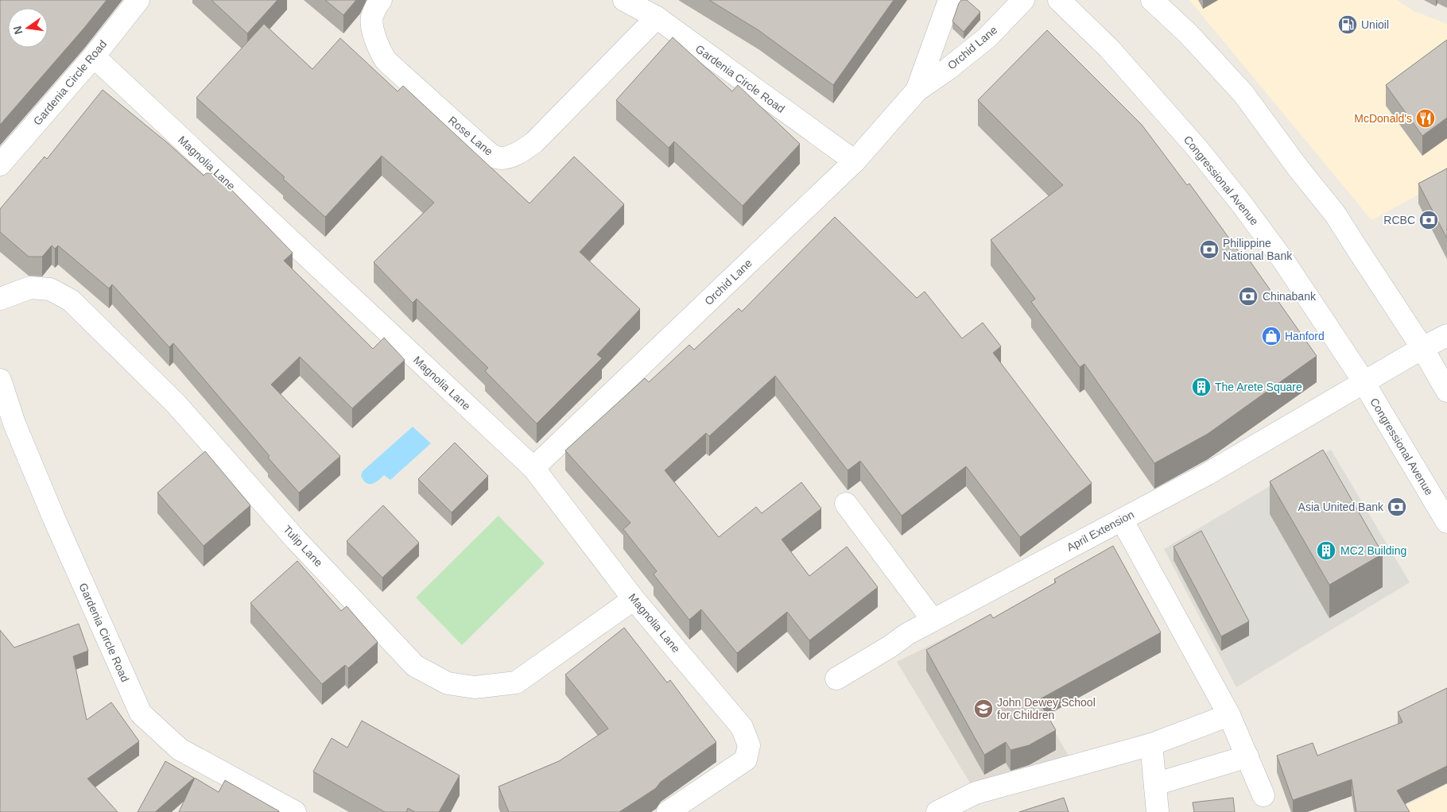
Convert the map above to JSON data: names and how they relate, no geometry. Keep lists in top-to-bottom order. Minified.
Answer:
{"streets":{"street":["Orchid Lane","Gardenia Circle Road","Rose Lane","Magnolia Lane","Congressional Avenue","April Extension","Tulip Lane"]},"crossings":[["Orchid Lane","Gardenia Circle Road"],["Orchid Lane","Magnolia Lane"],["Gardenia Circle Road","Rose Lane"],["Gardenia Circle Road","Magnolia Lane"],["Magnolia Lane","Tulip Lane"],["Congressional Avenue","April Extension"]],"places":{"fuel station":["Unioil"],"restaurant":["McDonald's"],"bank":["RCBC","Philippine National Bank","Chinabank","Asia United Bank"],"shop":["Hanford"],"building":["The Arete Square","MC2 Building"],"school or university":["John Dewey School for Children"]},"north":"left"}
